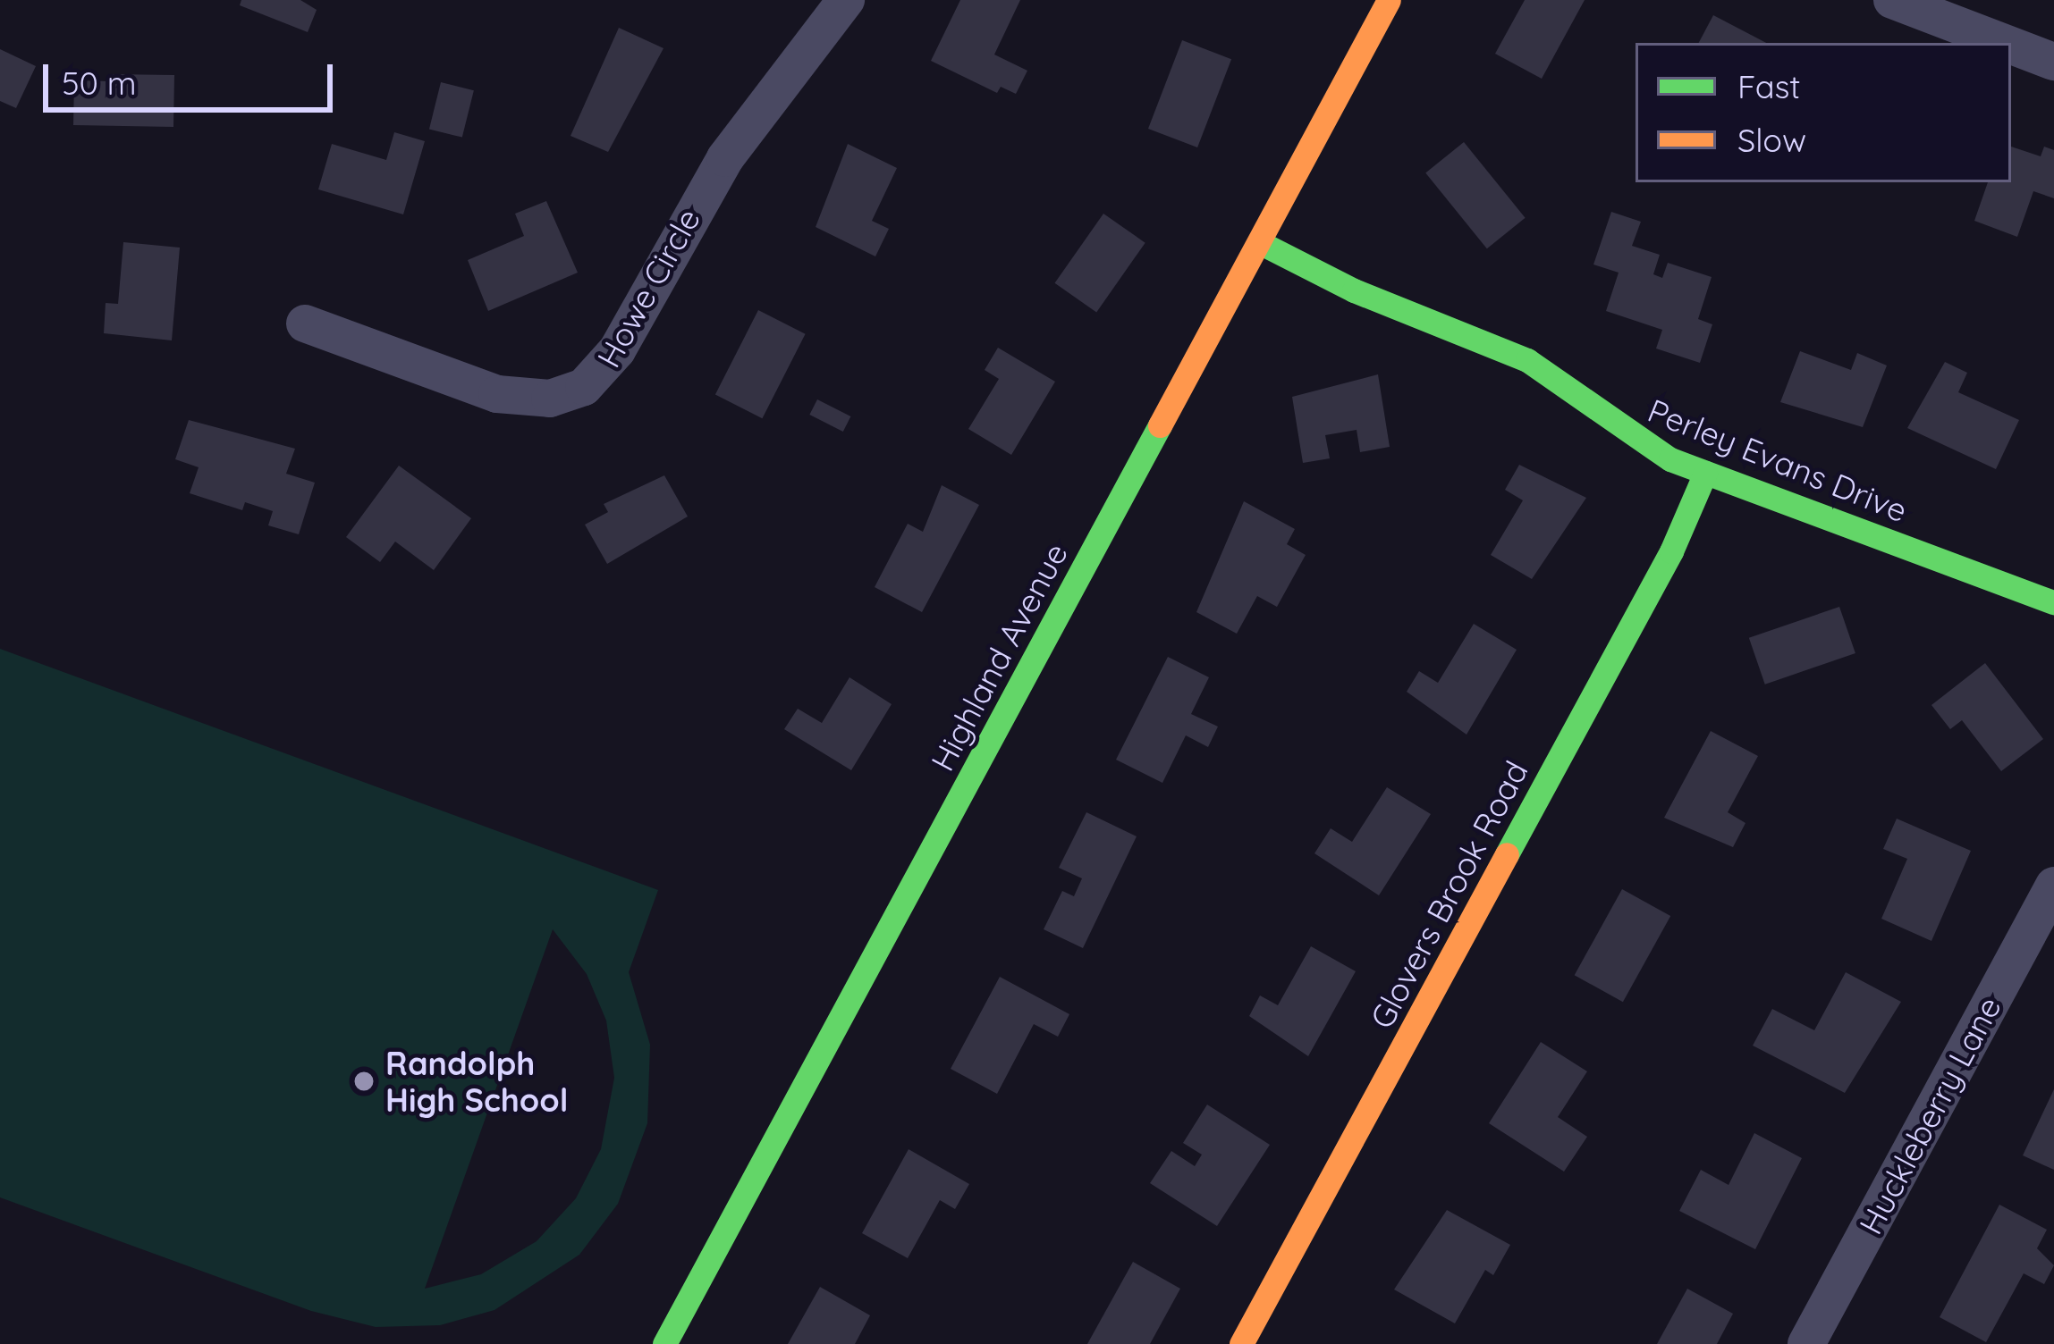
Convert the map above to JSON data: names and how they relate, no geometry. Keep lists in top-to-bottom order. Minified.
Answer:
{"streets":{"street":["Howe Circle","Perley Evans Drive","Highland Avenue","Glovers Brook Road","Huckleberry Lane"]},"crossings":[["Perley Evans Drive","Highland Avenue"],["Perley Evans Drive","Glovers Brook Road"]],"places":["Randolph High School"],"legend":["Fast","Slow"],"scale_bar":"50 m"}
